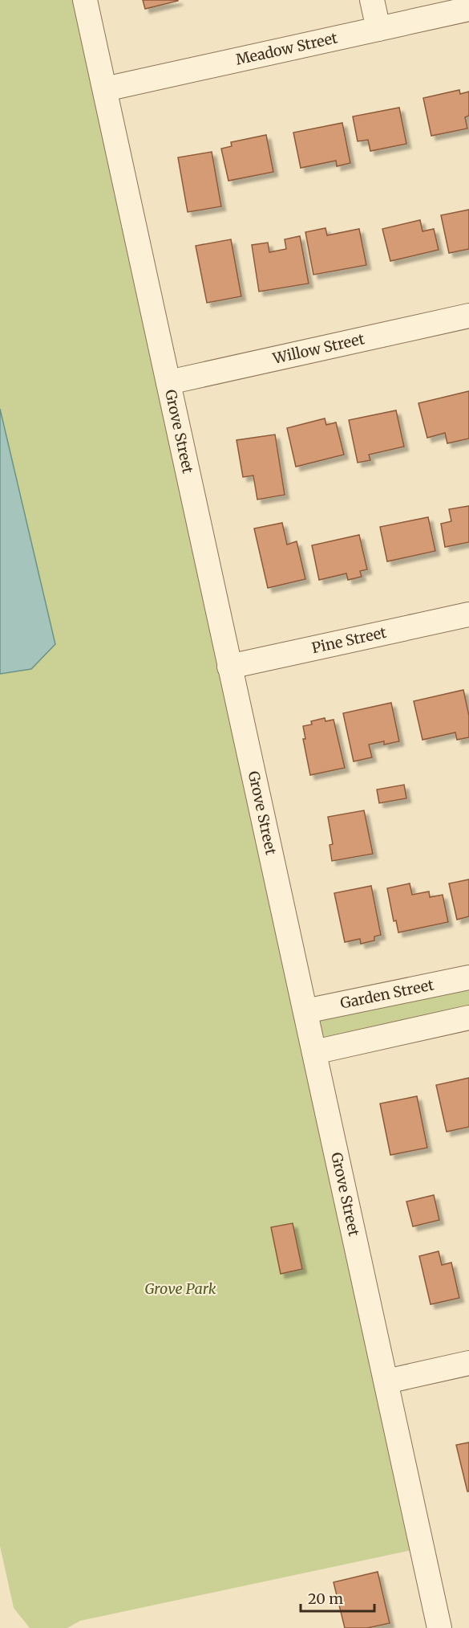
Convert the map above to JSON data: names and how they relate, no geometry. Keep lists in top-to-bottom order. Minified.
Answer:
{"streets":{"street":["Meadow Street","Willow Street","Grove Street","Pine Street","Garden Street"]},"crossings":[["Meadow Street","Grove Street"],["Willow Street","Grove Street"],["Grove Street","Pine Street"],["Grove Street","Garden Street"]],"parks":["Grove Park"],"scale_bar":"20 m"}
